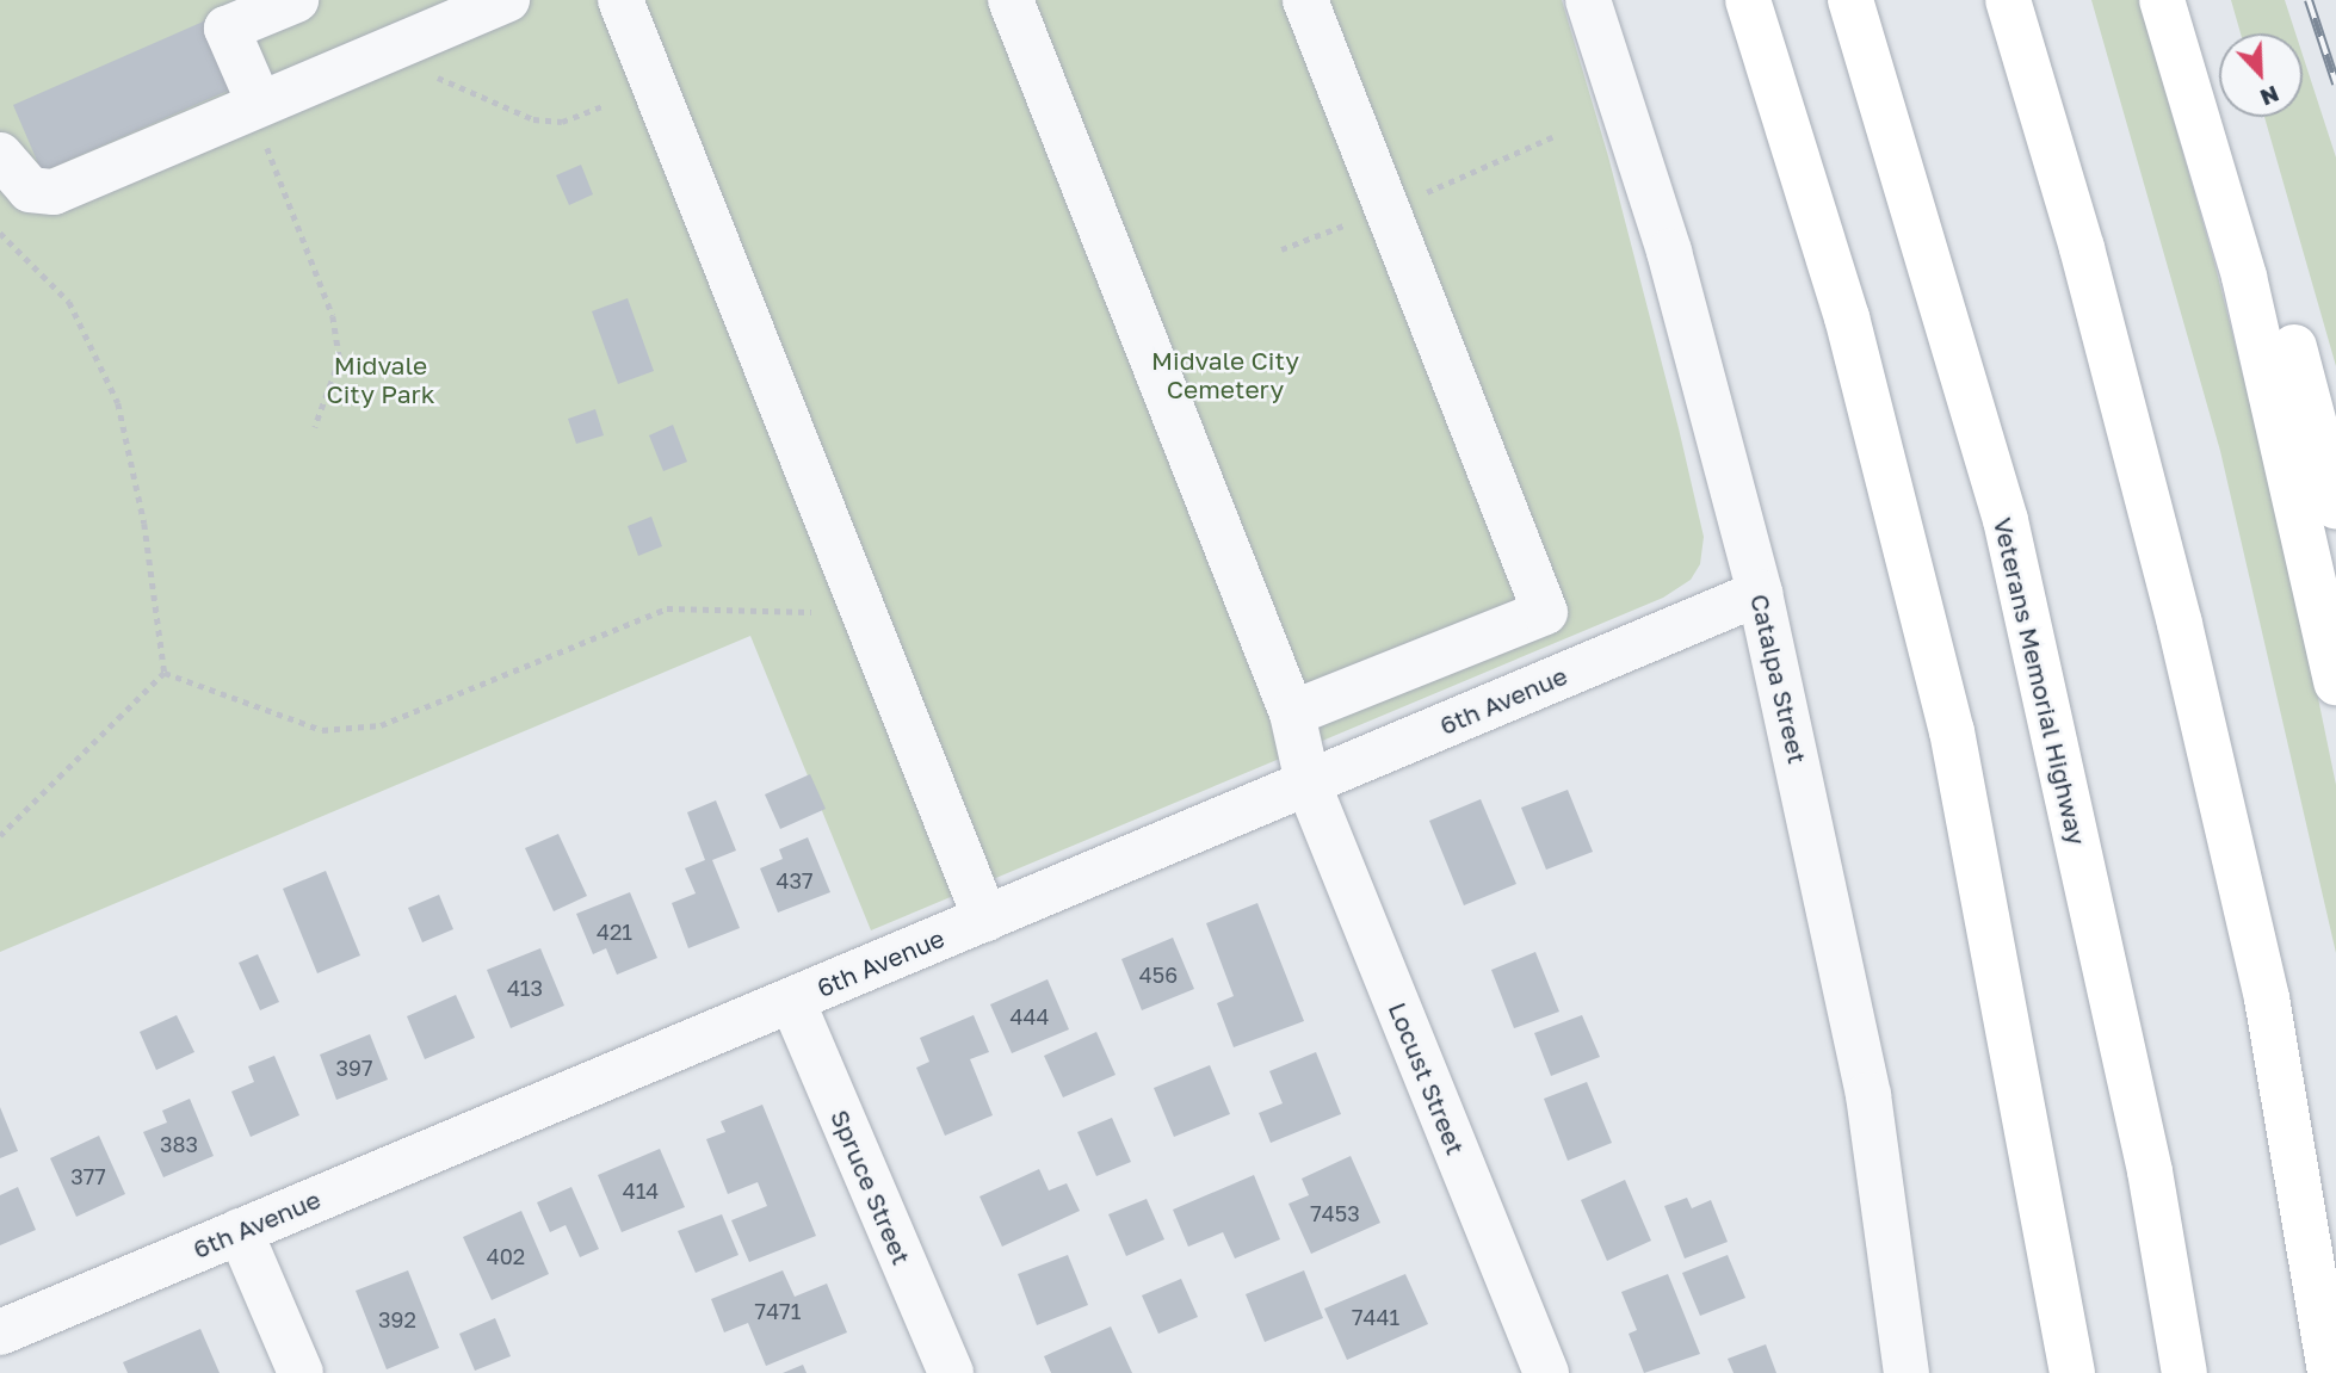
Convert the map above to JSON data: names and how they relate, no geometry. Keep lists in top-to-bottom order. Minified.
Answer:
{"streets":{"highway":["Veterans Memorial Highway"],"street":["Catalpa Street","6th Avenue","Locust Street","Spruce Street"]},"crossings":[["Catalpa Street","6th Avenue"],["6th Avenue","Locust Street"],["6th Avenue","Spruce Street"]],"parks":["Midvale City Cemetery","Midvale City Park"],"house_numbers":["437","421","456","413","444","397","383","377","414","7453","402","7471","7441","392"],"north":"bottom right"}
